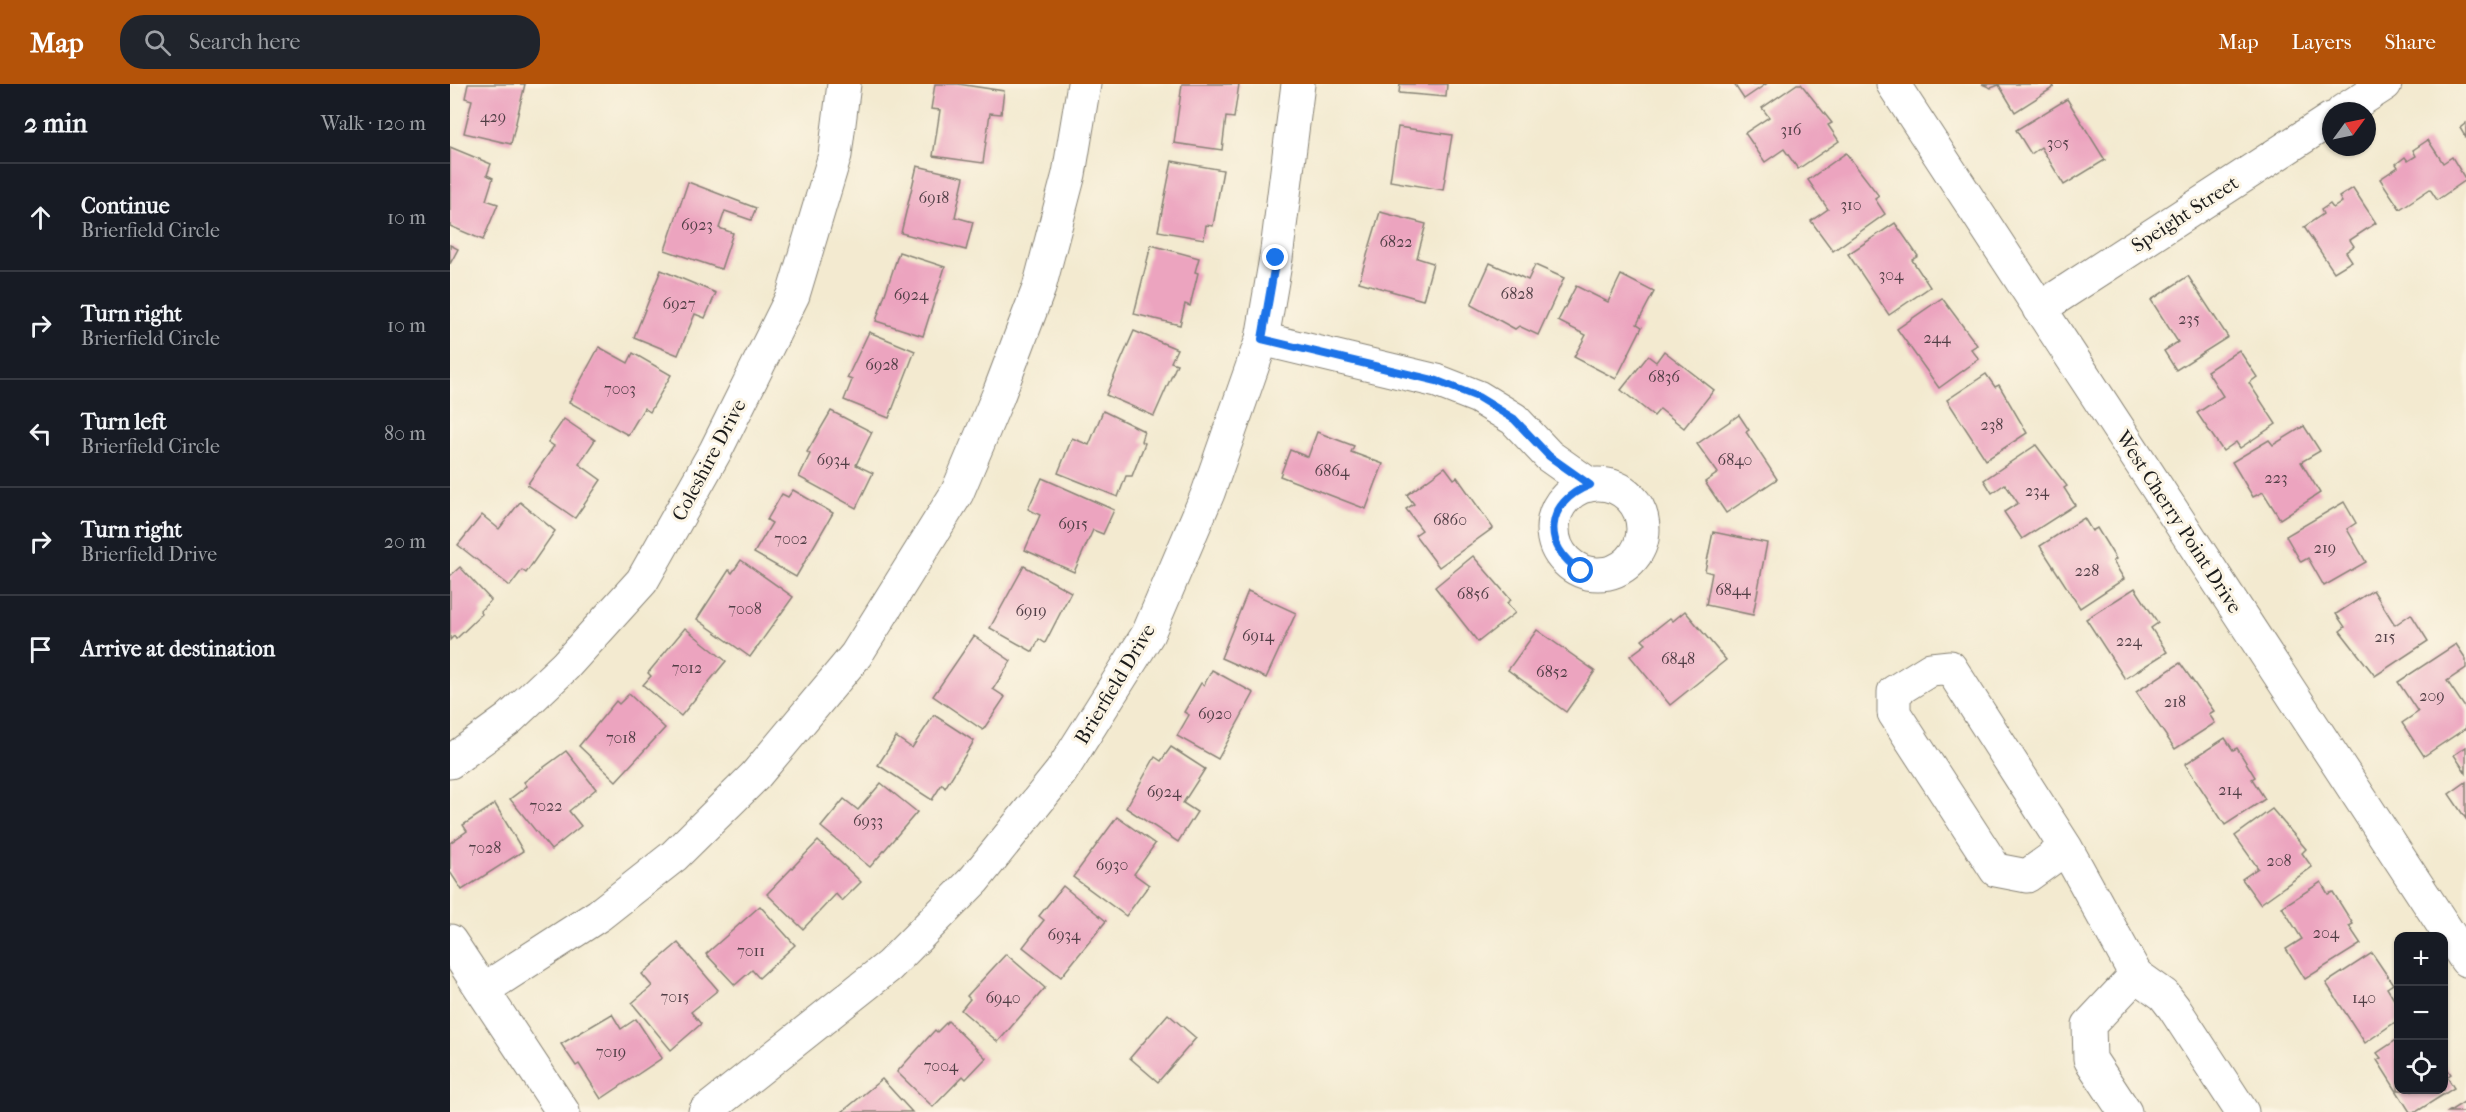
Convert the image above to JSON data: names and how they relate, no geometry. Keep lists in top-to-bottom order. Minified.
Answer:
{"streets":{"street":["Speight Street","Coleshire Drive","West Cherry Point Drive","Brierfield Drive"]},"crossings":[["Speight Street","West Cherry Point Drive"]],"house_numbers":["429","316","305","6918","310","6923","6822","304","6828","6924","6927","235","244","6928","6836","7003","238","6934","6840","6864","223","234","6860","6915","7002","219","228","6844","6856","7008","6919","6914","215","224","6848","7012","6852","209","218","6920","7018","214","6924","7022","6933","7028","208","6930","204","6934","7011","7015","6940","140","7019","7004"],"north":"top right","page":{"header":"Map","search":"Search here","nav":["Map","Layers","Share"],"heading":["2 min","Walk · 120 m"],"list":[["Continue","Brierfield Circle","10 m"],["Turn right","Brierfield Circle","10 m"],["Turn left","Brierfield Circle","80 m"],["Turn right","Brierfield Drive","20 m"],"Arrive at destination"],"map_buttons":["+","−"]}}
